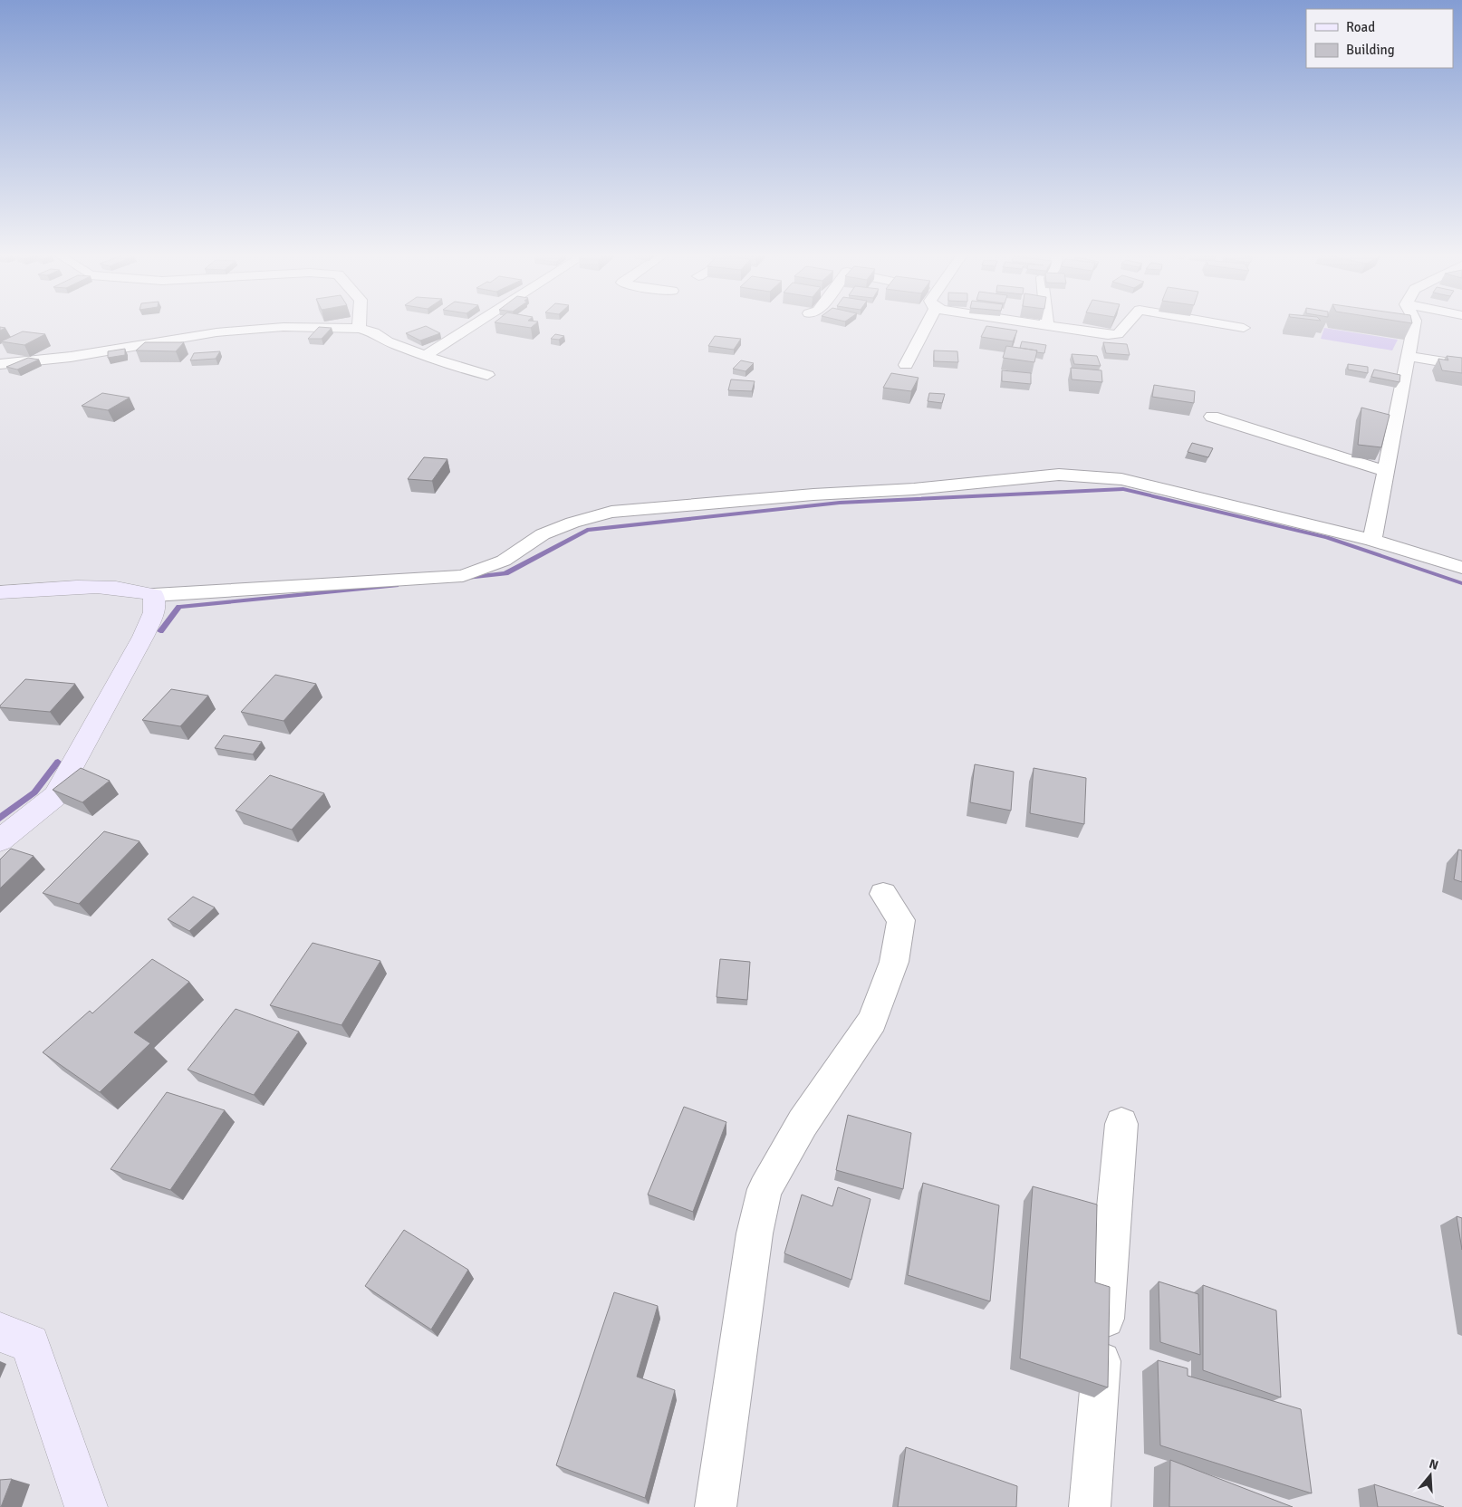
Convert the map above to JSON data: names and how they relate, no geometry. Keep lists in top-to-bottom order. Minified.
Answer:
{"legend":["Road","Building"],"north":"top"}
